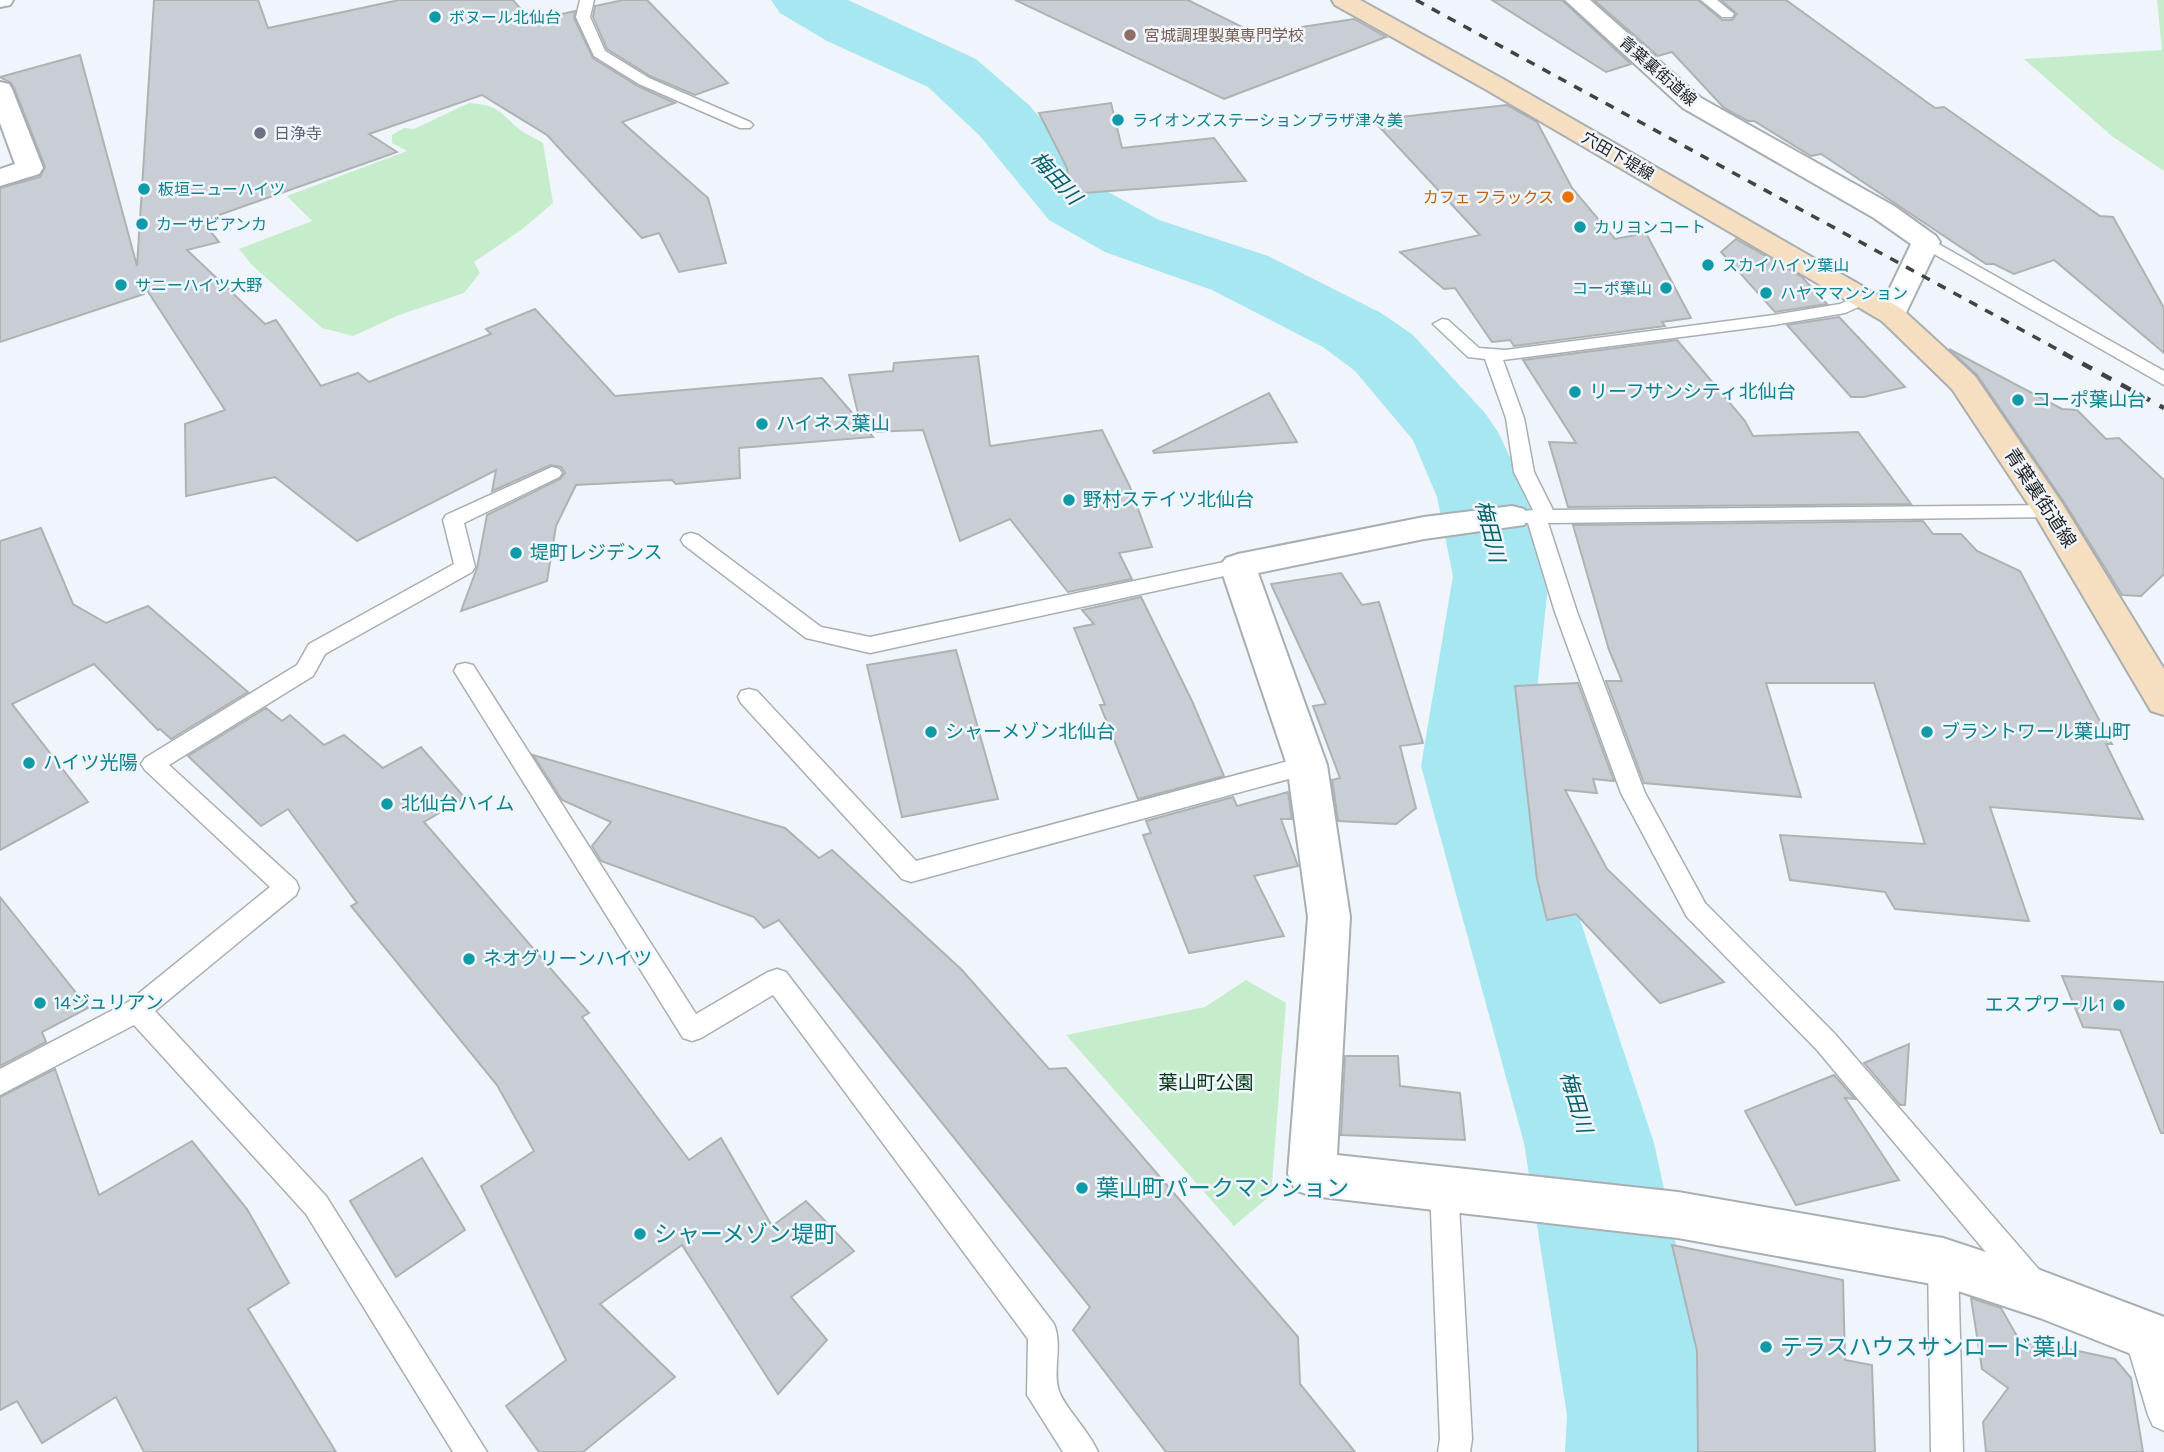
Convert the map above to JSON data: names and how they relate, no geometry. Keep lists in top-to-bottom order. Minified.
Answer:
{"streets":{"street":["青葉裏街道線","穴田下堤線"]},"crossings":[["青葉裏街道線","穴田下堤線"]],"water":["梅田川"],"parks":["葉山町公園"],"places":["ボヌール北仙台","宮城調理製菓専門学校","ライオンズステーションプラザ津々美","日浄寺","板垣ニューハイツ","カフェ フラックス","カーサビアンカ","カリヨンコート","スカイハイツ葉山","サニーハイツ大野","コーポ葉山","ハヤママンション","リーフサンシティ北仙台","コーポ葉山台","ハイネス葉山","野村ステイツ北仙台","堤町レジデンス","シャーメゾン北仙台","ブラントワール葉山町","ハイツ光陽","北仙台ハイム","ネオグリーンハイツ","14ジュリアン","エスプワール1","葉山町パークマンション","シャーメゾン堤町","テラスハウスサンロード葉山"]}
